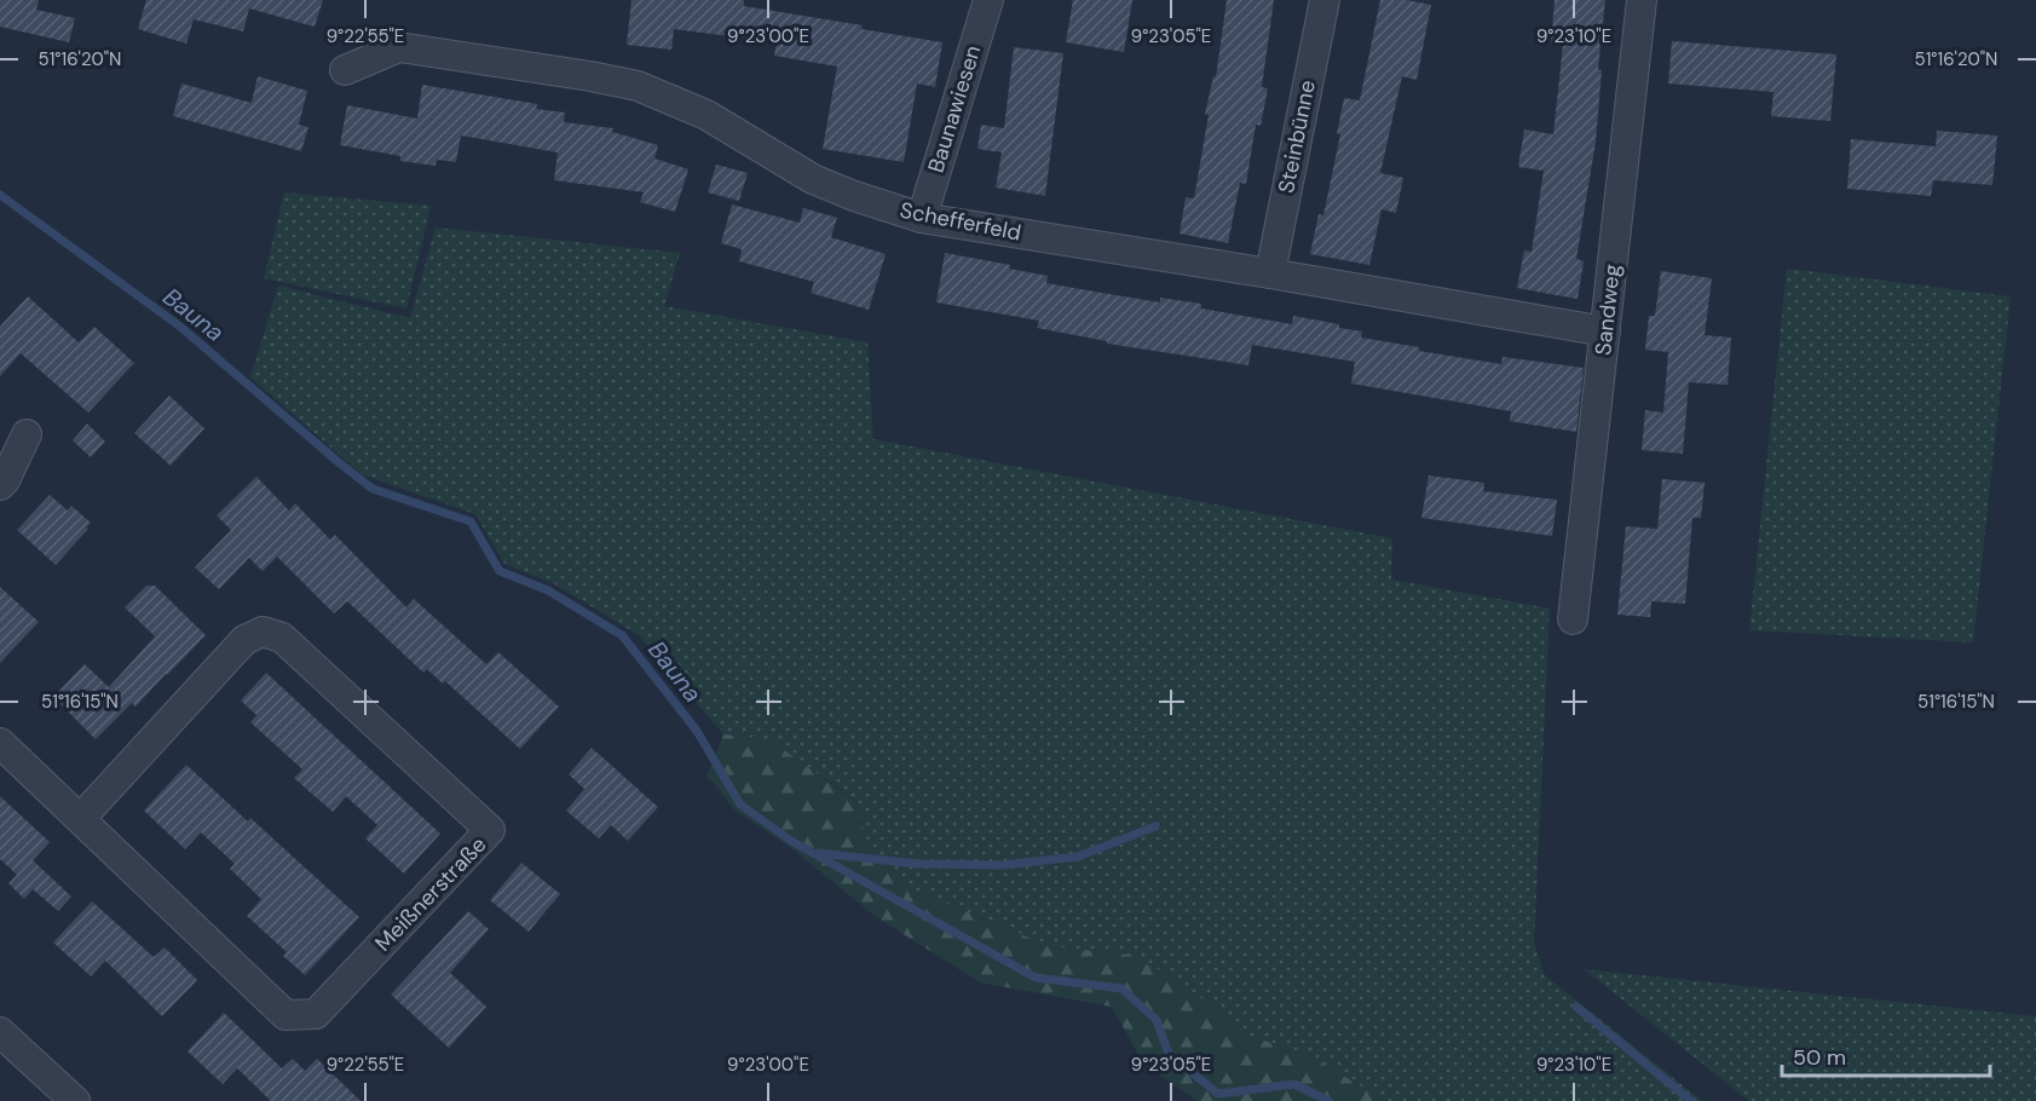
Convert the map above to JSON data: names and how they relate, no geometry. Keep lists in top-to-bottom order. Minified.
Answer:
{"streets":{"street":["Baunawiesen","Steinbünne","Schefferfeld","Sandweg","Meißnerstraße"]},"crossings":[["Baunawiesen","Schefferfeld"],["Steinbünne","Schefferfeld"],["Schefferfeld","Sandweg"]],"water":["Bauna"],"scale_bar":"50 m","coordinates":["9°22'55\"E","9°23'00\"E","9°23'05\"E","9°23'10\"E","51°16'20\"N","51°16'15\"N"]}
